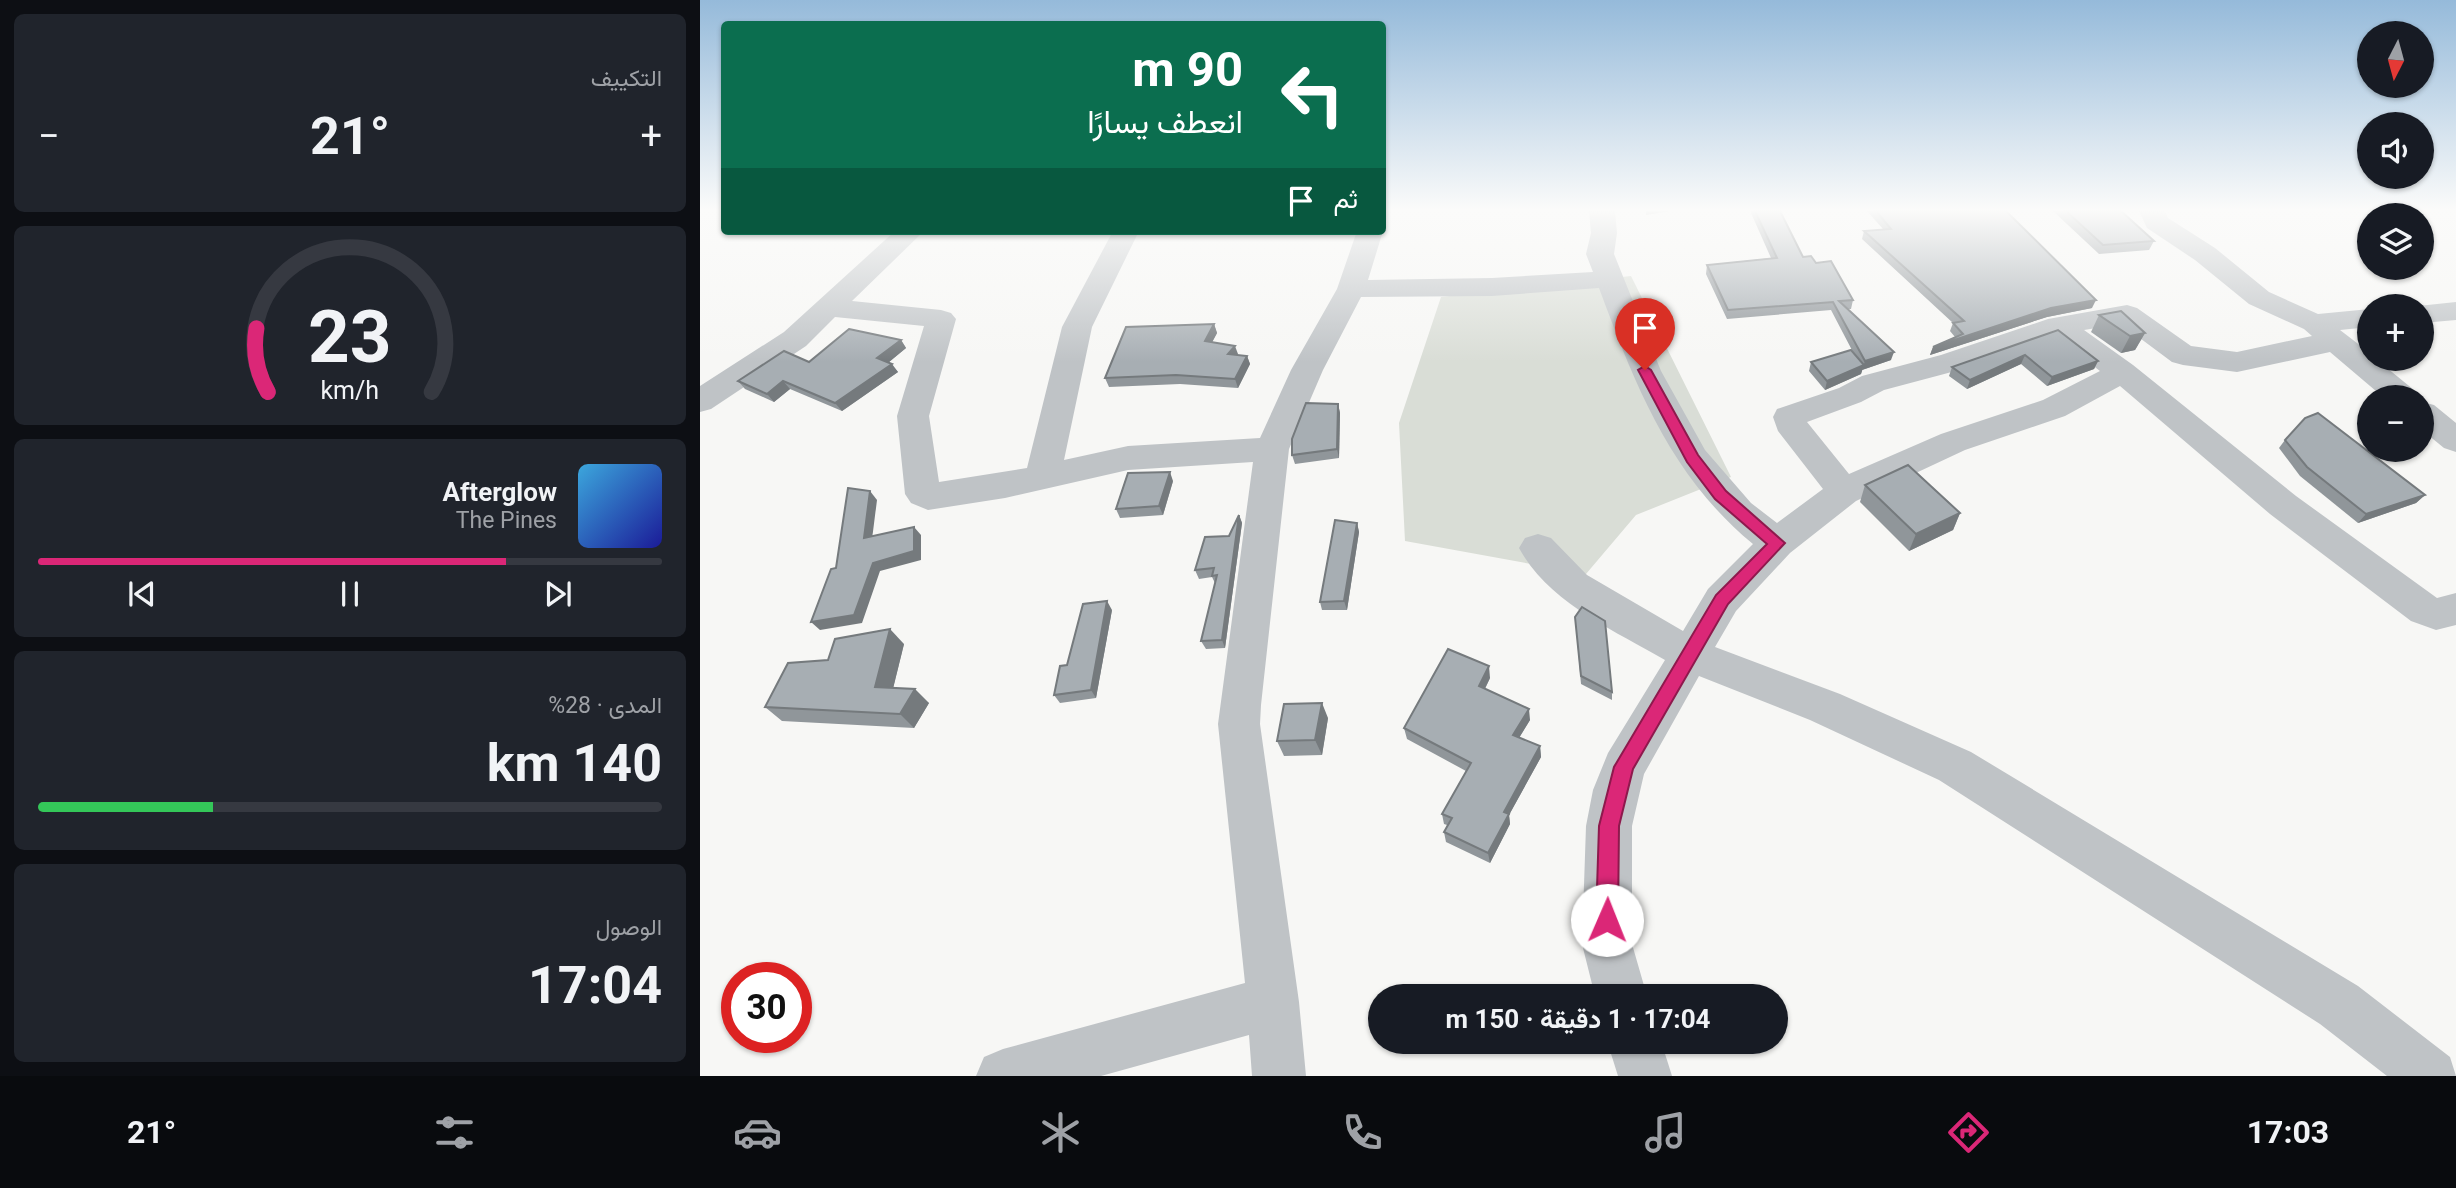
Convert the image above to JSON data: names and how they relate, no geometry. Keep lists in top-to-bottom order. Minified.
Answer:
{"north":"bottom","page":{"tile":["التكييف",["المدى · 28%","140 km"],["الوصول","17:04"]],"map_buttons":["+","−"],"turn":["90 m","انعطف يسارًا"],"heat":["−","21°","+"],"then":"ثم","song":["Afterglow","The Pines"],"limit":"30","trip":"17:04 · 1 دقيقة · 150 m","tabs":["17:03","21°"],"gauge":["23","km/h"]}}
